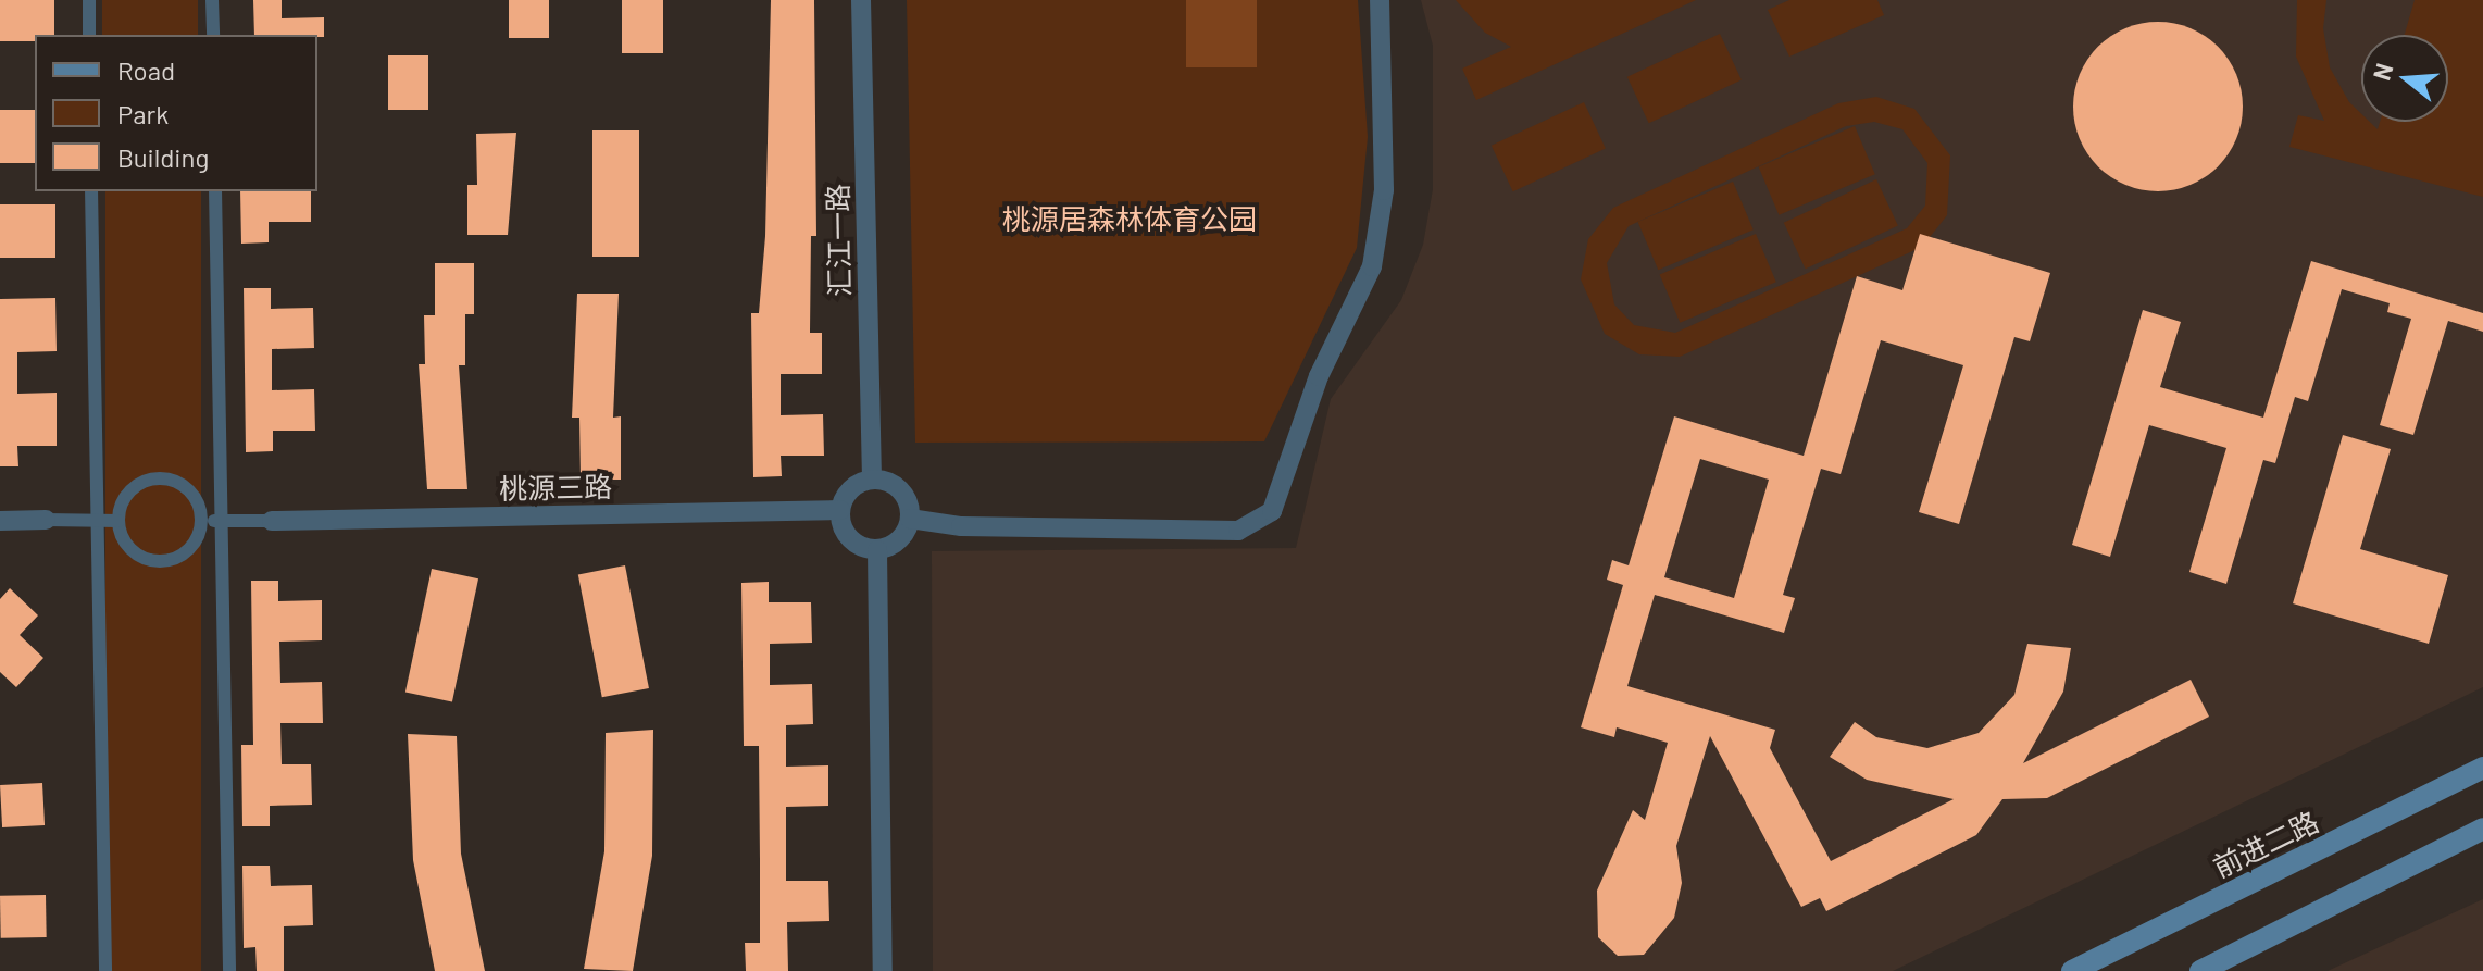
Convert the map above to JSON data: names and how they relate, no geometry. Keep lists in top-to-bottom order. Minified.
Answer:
{"streets":{"main road":["前进二路"],"street":["汇江一路","桃源三路"]},"crossings":[["汇江一路","桃源三路"]],"parks":["桃源居森林体育公园"],"legend":["Road","Park","Building"],"north":"left"}
